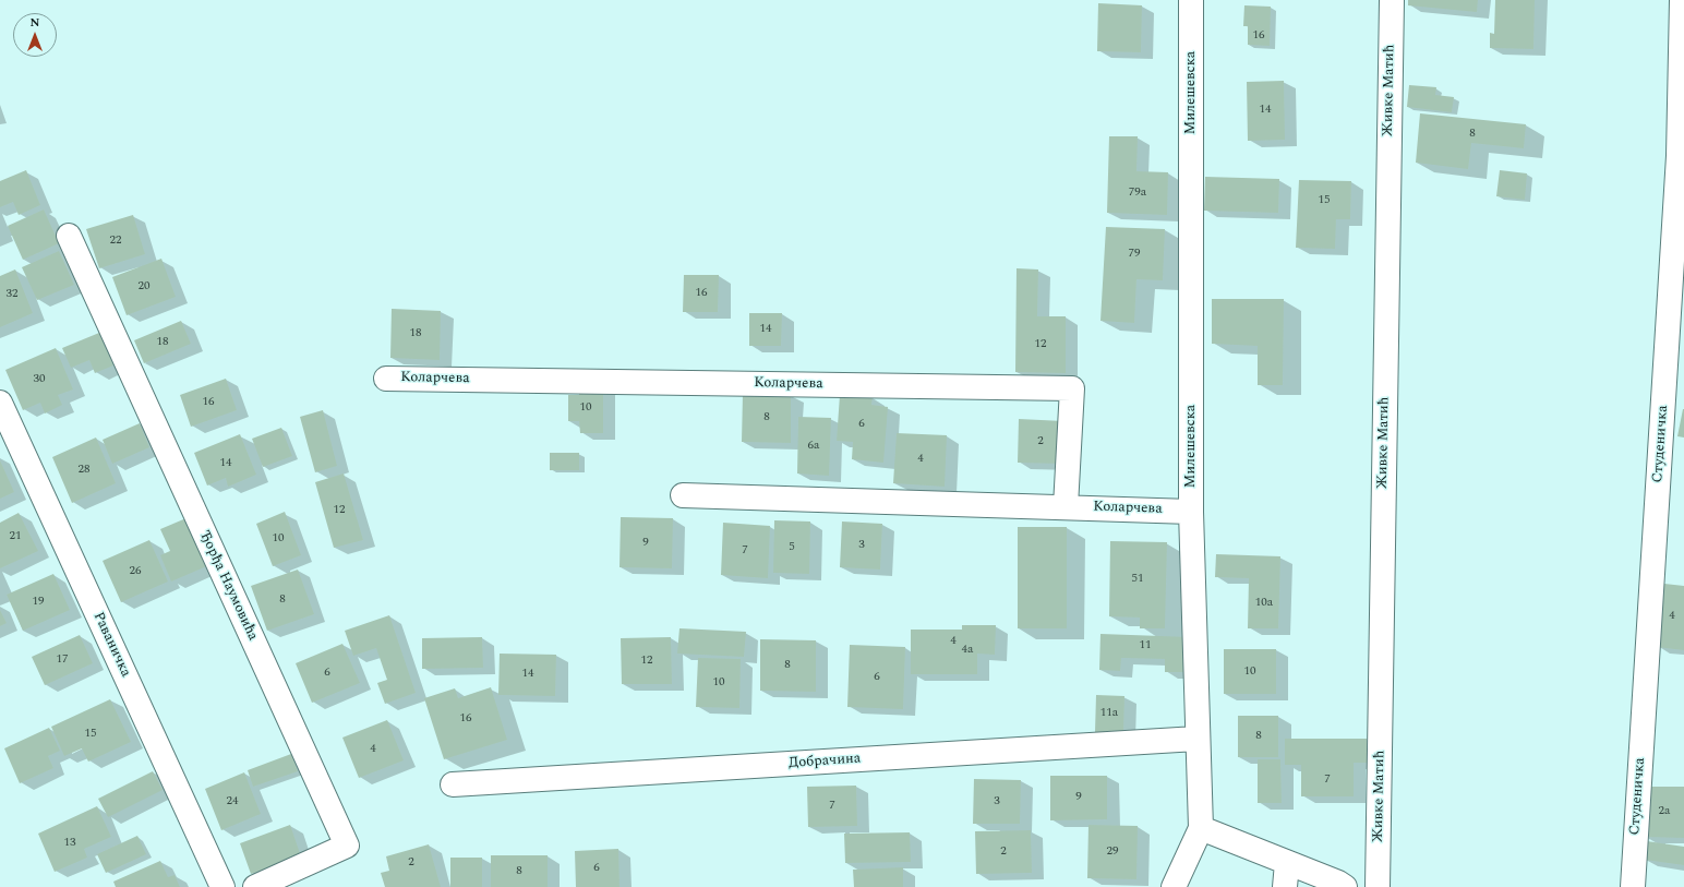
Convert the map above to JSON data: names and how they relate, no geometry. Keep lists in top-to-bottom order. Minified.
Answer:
{"streets":{"street":["Живке Матић","Милешевска","Коларчева","Студеничка","Ђорђа Наумовића","Раваничка","Добрачина"]},"crossings":[["Милешевска","Коларчева"],["Милешевска","Добрачина"]],"house_numbers":["16","14","8","79a","15","22","79","20","16","32","14","18","18","12","30","16","10","8","6","2","6a","4","14","28","12","21","10","9","3","5","7","26","51","8","19","10a","4","4","11","4a","17","12","8","10","6","14","6","10","11a","16","15","8","4","7","9","24","3","7","2a","13","2","29","2","6","8"],"north":"top"}
